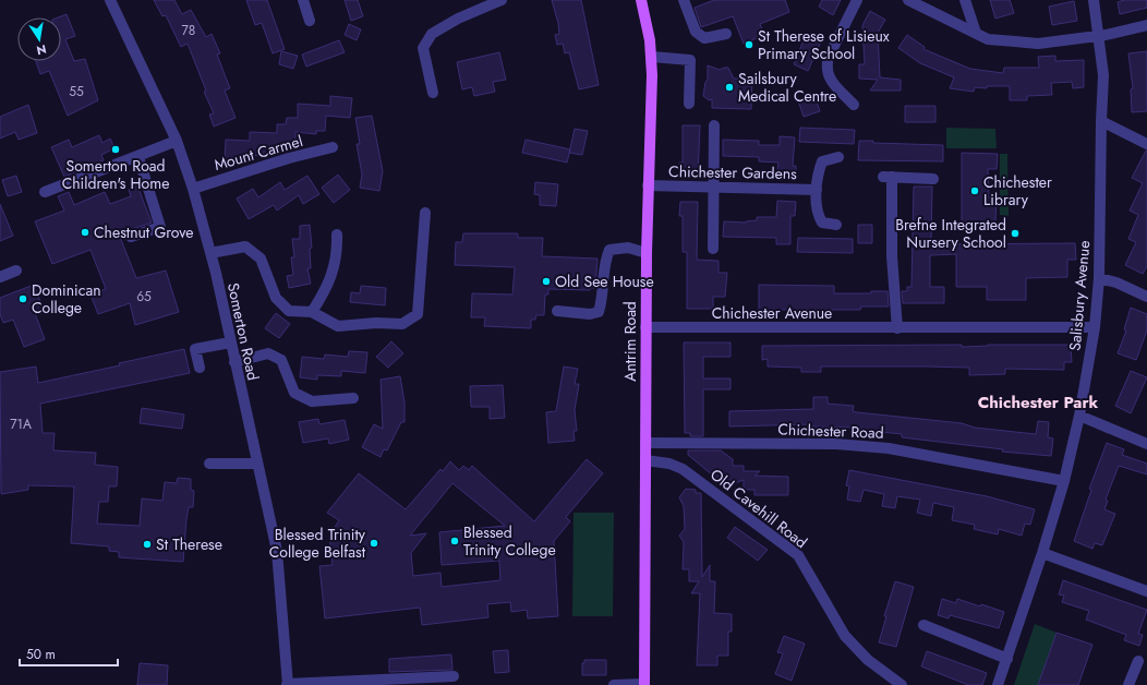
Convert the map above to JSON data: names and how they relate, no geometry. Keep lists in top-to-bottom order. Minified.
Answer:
{"streets":{"main road":["Antrim Road"],"street":["Mount Carmel","Chichester Gardens","Salisbury Avenue","Chichester Avenue","Somerton Road","Chichester Road","Old Cavehill Road"]},"crossings":[["Mount Carmel","Somerton Road"],["Chichester Gardens","Antrim Road"],["Salisbury Avenue","Chichester Avenue"],["Salisbury Avenue","Chichester Road"],["Chichester Avenue","Antrim Road"],["Antrim Road","Chichester Road"],["Antrim Road","Old Cavehill Road"]],"districts":["Chichester Park"],"places":["St Therese of Lisieux Primary School","Sailsbury Medical Centre","Somerton Road Children's Home","Chichester Library","Chestnut Grove","Brefne Integrated Nursery School","Old See House","Dominican College","Blessed Trinity College","Blessed Trinity College Belfast","St Therese"],"house_numbers":["78","55","65","71A"],"scale_bar":"50 m","north":"bottom"}
